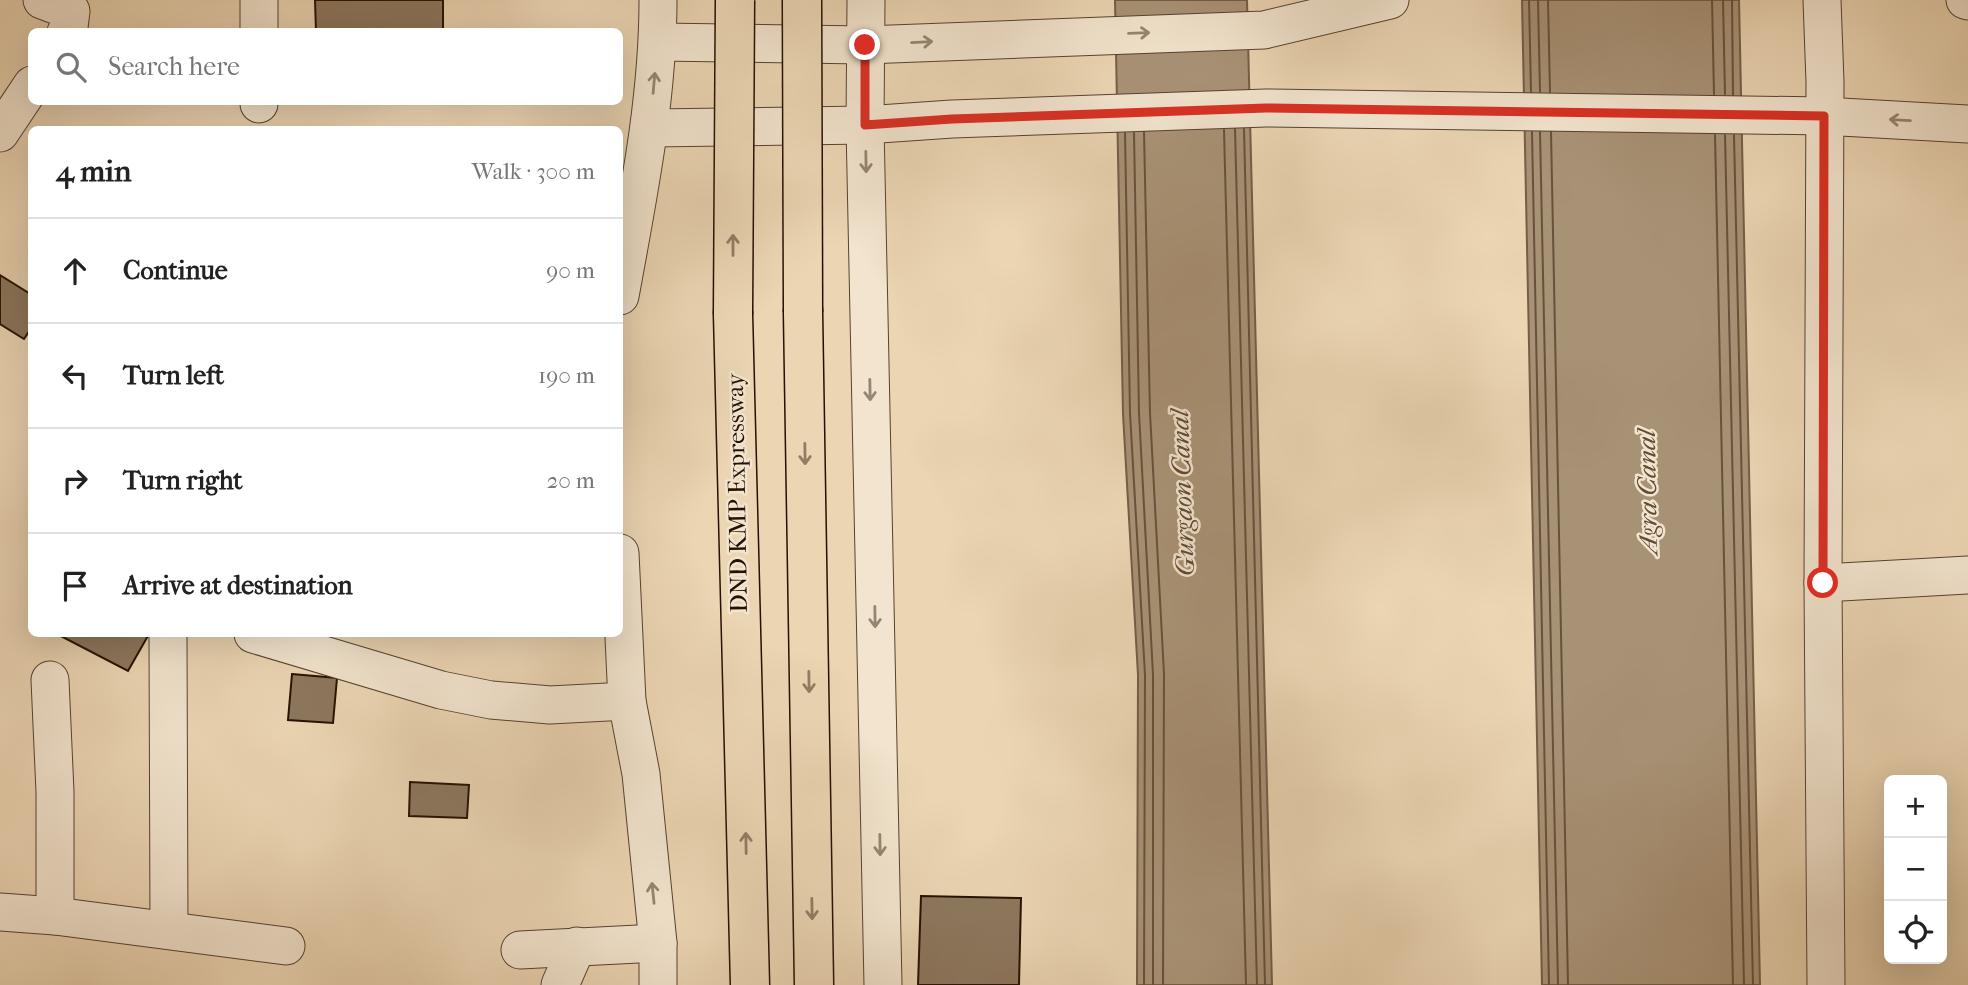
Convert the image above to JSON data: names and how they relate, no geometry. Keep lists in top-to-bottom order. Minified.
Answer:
{"streets":{"highway":["DND KMP Expressway"]},"water":["Agra Canal","Gurgaon Canal"],"page":{"search":"Search here","heading":["4 min","Walk · 300 m"],"list":[["Continue","90 m"],["Turn left","190 m"],["Turn right","20 m"],"Arrive at destination"],"map_buttons":["+","−"]}}
